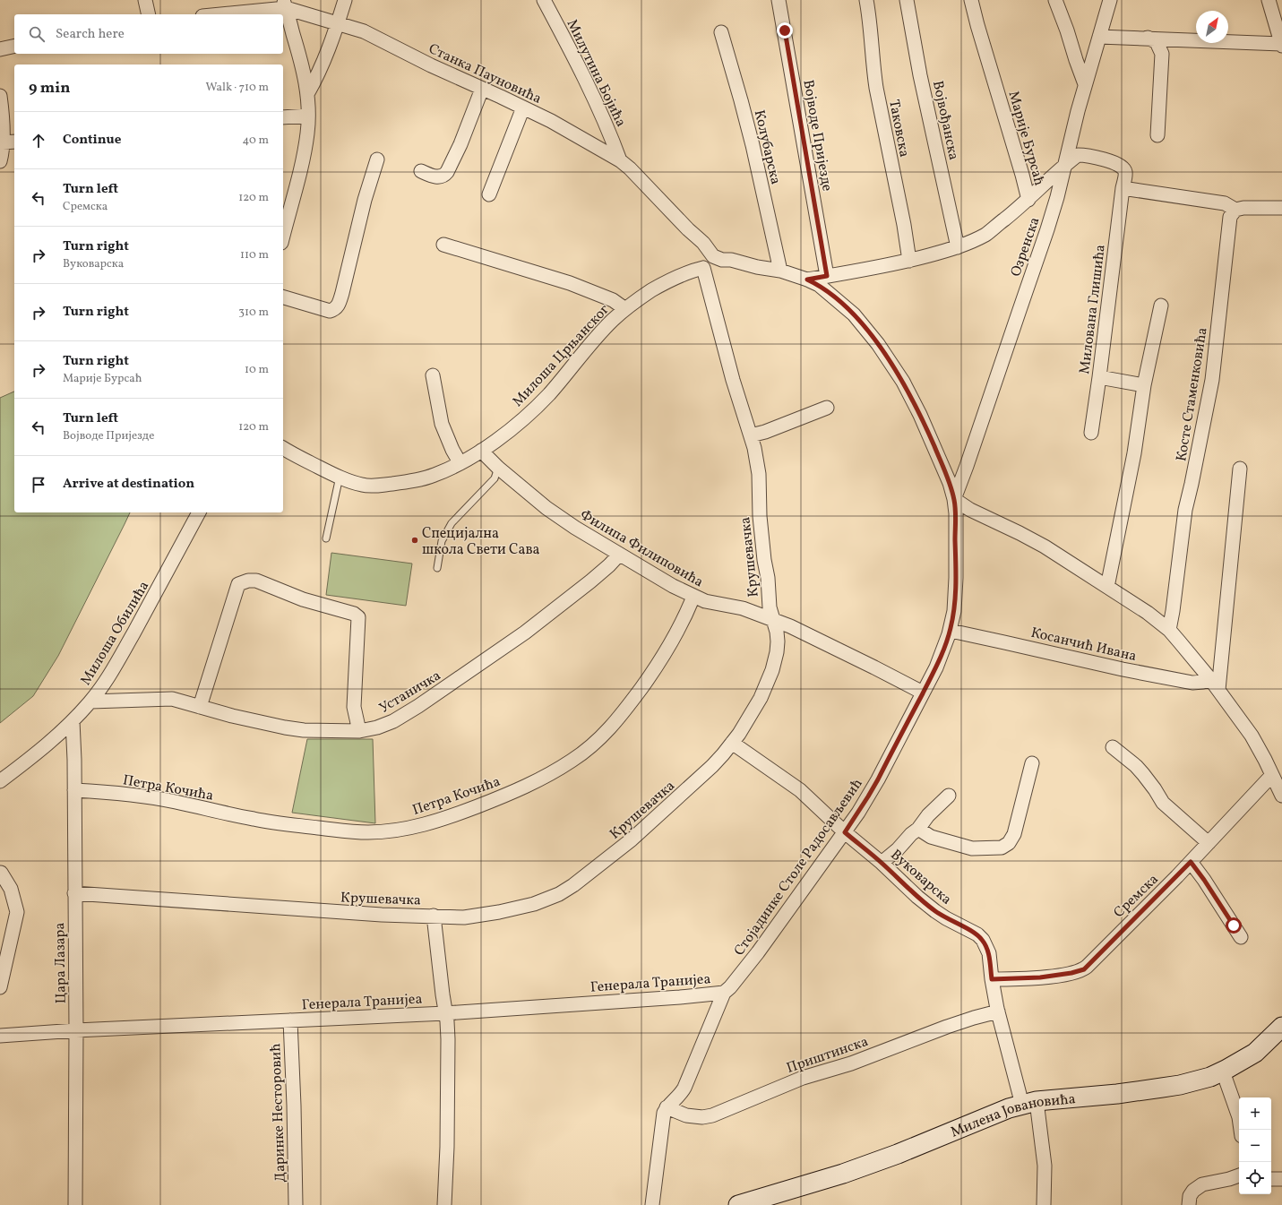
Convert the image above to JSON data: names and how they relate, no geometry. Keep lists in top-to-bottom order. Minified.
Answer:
{"streets":{"main road":["Милена Јовановића"],"street":["Станка Пауновића","Милутина Бојића","Војвођанска","Таковска","Војводе Пријезде","Марије Бурсаћ","Колубарска","Озренска","Милована Глишића","Милоша Црњанског","Косте Стаменковића","Филипа Филиповића","Крушевачка","Милоша Обилића","Косанчић Ивана","Устаничка","Петра Кочића","Стојадинке Столе Радосављевић","Вуковарска","Сремска","Цара Лазара","Генерала Транијеа","Приштинска","Даринке Несторовић"]},"crossings":[["Станка Пауновића","Милутина Бојића"],["Станка Пауновића","Стојадинке Столе Радосављевић"],["Војвођанска","Марије Бурсаћ"],["Таковска","Марије Бурсаћ"],["Војводе Пријезде","Марије Бурсаћ"],["Марије Бурсаћ","Стојадинке Столе Радосављевић"],["Колубарска","Стојадинке Столе Радосављевић"],["Озренска","Милована Глишића"],["Озренска","Стојадинке Столе Радосављевић"],["Милоша Црњанског","Филипа Филиповића"],["Милоша Црњанског","Крушевачка"],["Филипа Филиповића","Крушевачка"],["Филипа Филиповића","Устаничка"],["Филипа Филиповића","Петра Кочића"],["Филипа Филиповића","Стојадинке Столе Радосављевић"],["Крушевачка","Вуковарска"],["Крушевачка","Цара Лазара"],["Милоша Обилића","Устаничка"],["Милоша Обилића","Цара Лазара"],["Косанчић Ивана","Стојадинке Столе Радосављевић"],["Петра Кочића","Цара Лазара"],["Стојадинке Столе Радосављевић","Вуковарска"],["Стојадинке Столе Радосављевић","Генерала Транијеа"],["Стојадинке Столе Радосављевић","Приштинска"],["Вуковарска","Сремска"],["Вуковарска","Приштинска"],["Вуковарска","Милена Јовановића"],["Цара Лазара","Генерала Транијеа"],["Генерала Транијеа","Даринке Несторовић"]],"places":["Специјална школа Свети Сава"],"north":"top right","page":{"search":"Search here","heading":["9 min","Walk · 710 m"],"list":[["Continue","40 m"],["Turn left","Сремска","120 m"],["Turn right","Вуковарска","110 m"],["Turn right","310 m"],["Turn right","Марије Бурсаћ","10 m"],["Turn left","Војводе Пријезде","120 m"],"Arrive at destination"],"map_buttons":["+","−"]}}
